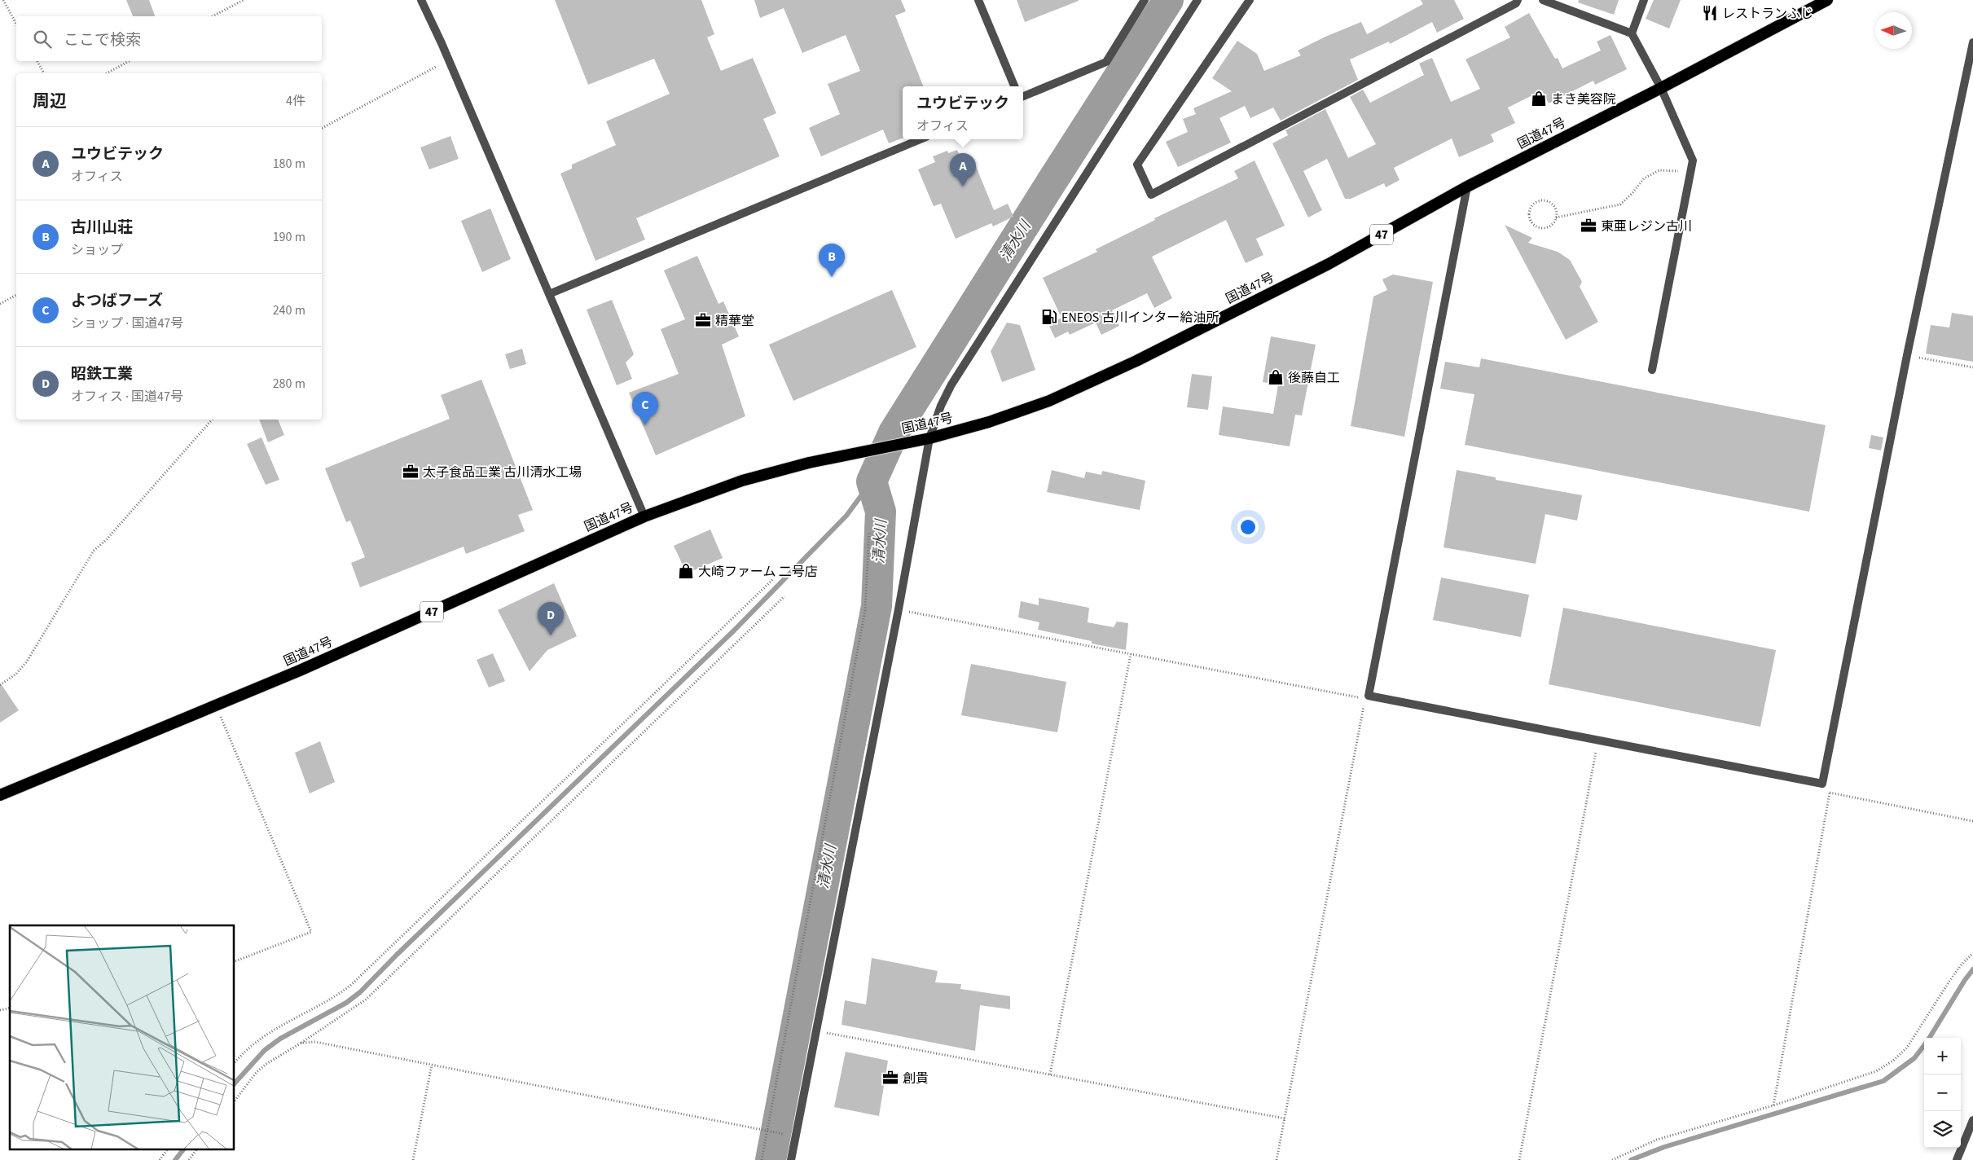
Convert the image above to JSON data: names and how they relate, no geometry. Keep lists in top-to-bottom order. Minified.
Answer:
{"streets":{"highway":["国道47号","47"]},"water":["清水川"],"places":{"restaurant":["レストランふじ"],"shop":["まき美容院","後藤自工","大崎ファーム 二号店"],"office":["東亜レジン古川","精華堂","太子食品工業 古川清水工場","創貴"],"fuel station":["ENEOS 古川インター給油所"]},"north":"left","page":{"search":"ここで検索","heading":["周辺","4件"],"popup":["ユウビテック","オフィス"],"list":[{"mark":"A","name":"ユウビテック","note":"オフィス","value":"180 m"},{"mark":"B","name":"古川山荘","note":"ショップ","value":"190 m"},{"mark":"C","name":"よつばフーズ","note":"ショップ · 国道47号","value":"240 m"},{"mark":"D","name":"昭鉄工業","note":"オフィス · 国道47号","value":"280 m"}],"pins":["A","B","C","D"],"map_buttons":["+","−"]}}
